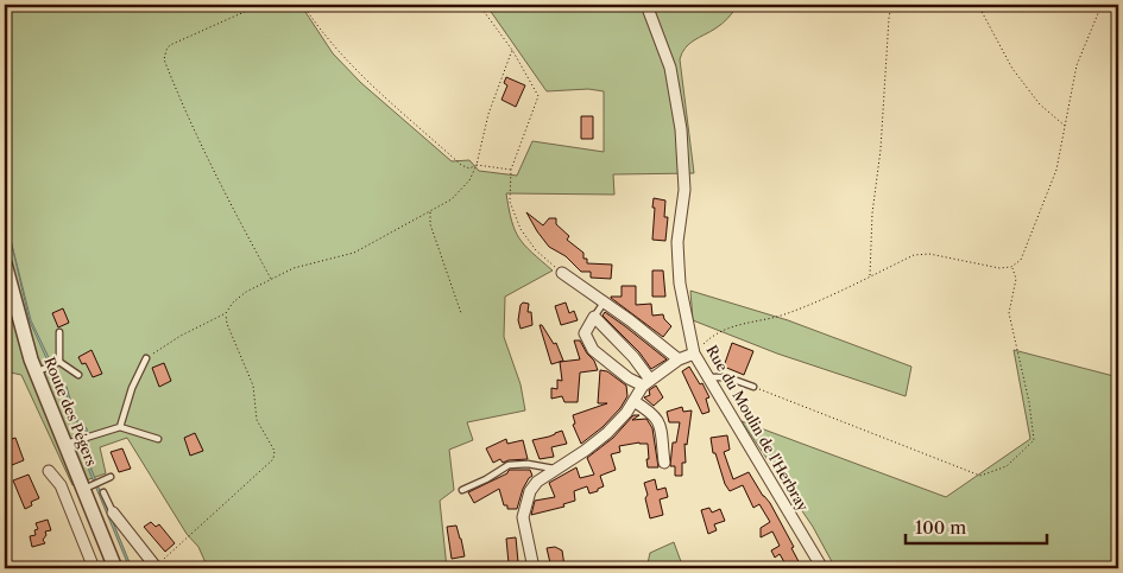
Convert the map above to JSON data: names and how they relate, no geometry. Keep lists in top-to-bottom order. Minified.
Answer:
{"streets":{"street":["Route des Pégers","Rue du Moulin de l'Herbray"]},"scale_bar":"100 m"}
